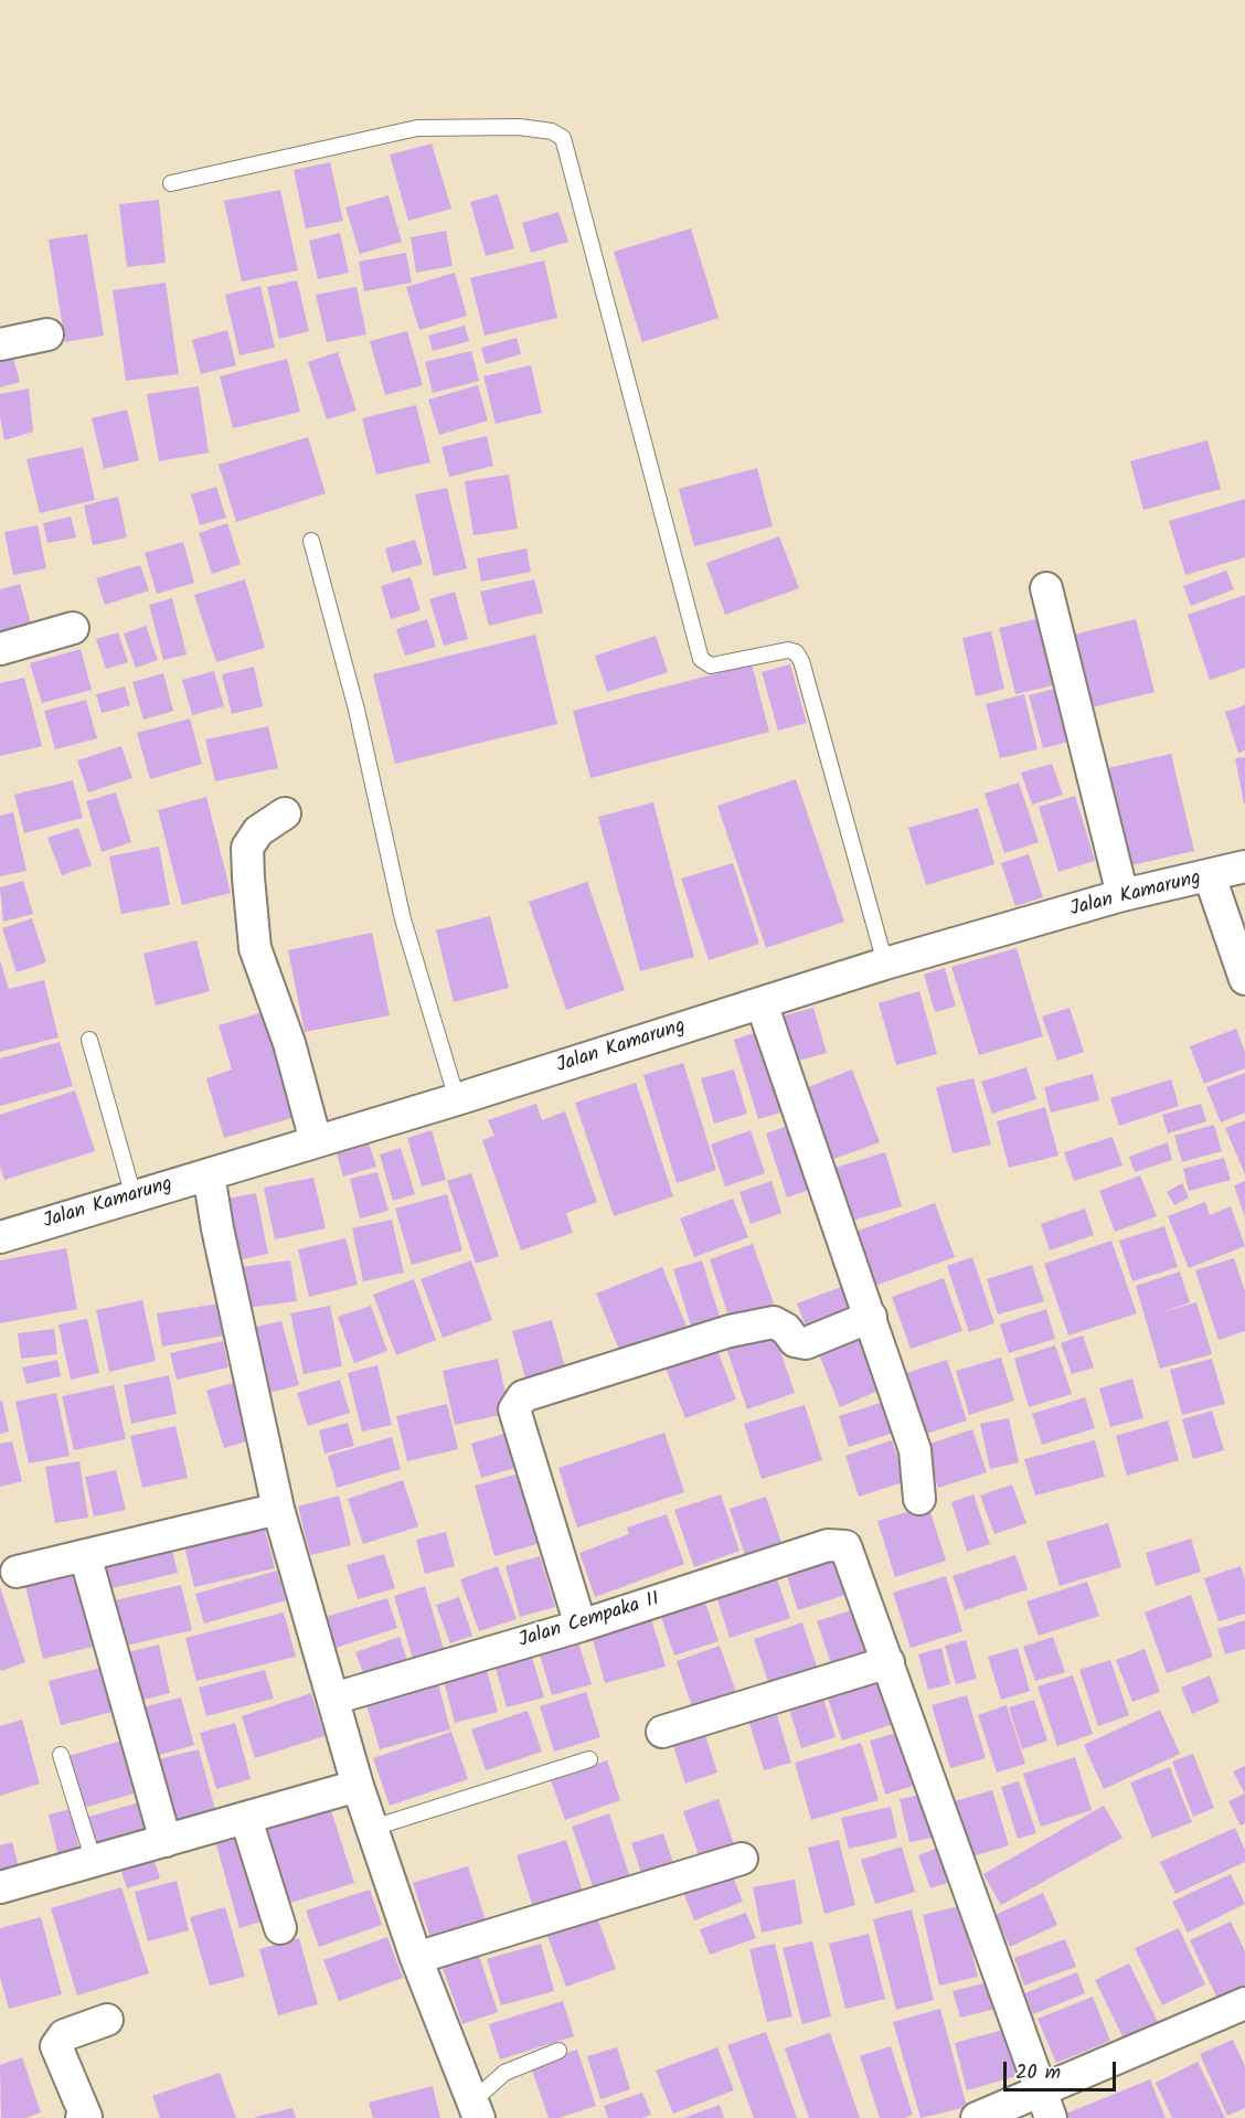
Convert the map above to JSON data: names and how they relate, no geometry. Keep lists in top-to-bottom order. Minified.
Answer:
{"streets":{"street":["Jalan Kamarung","Jalan Cempaka II"]},"scale_bar":"20 m"}
